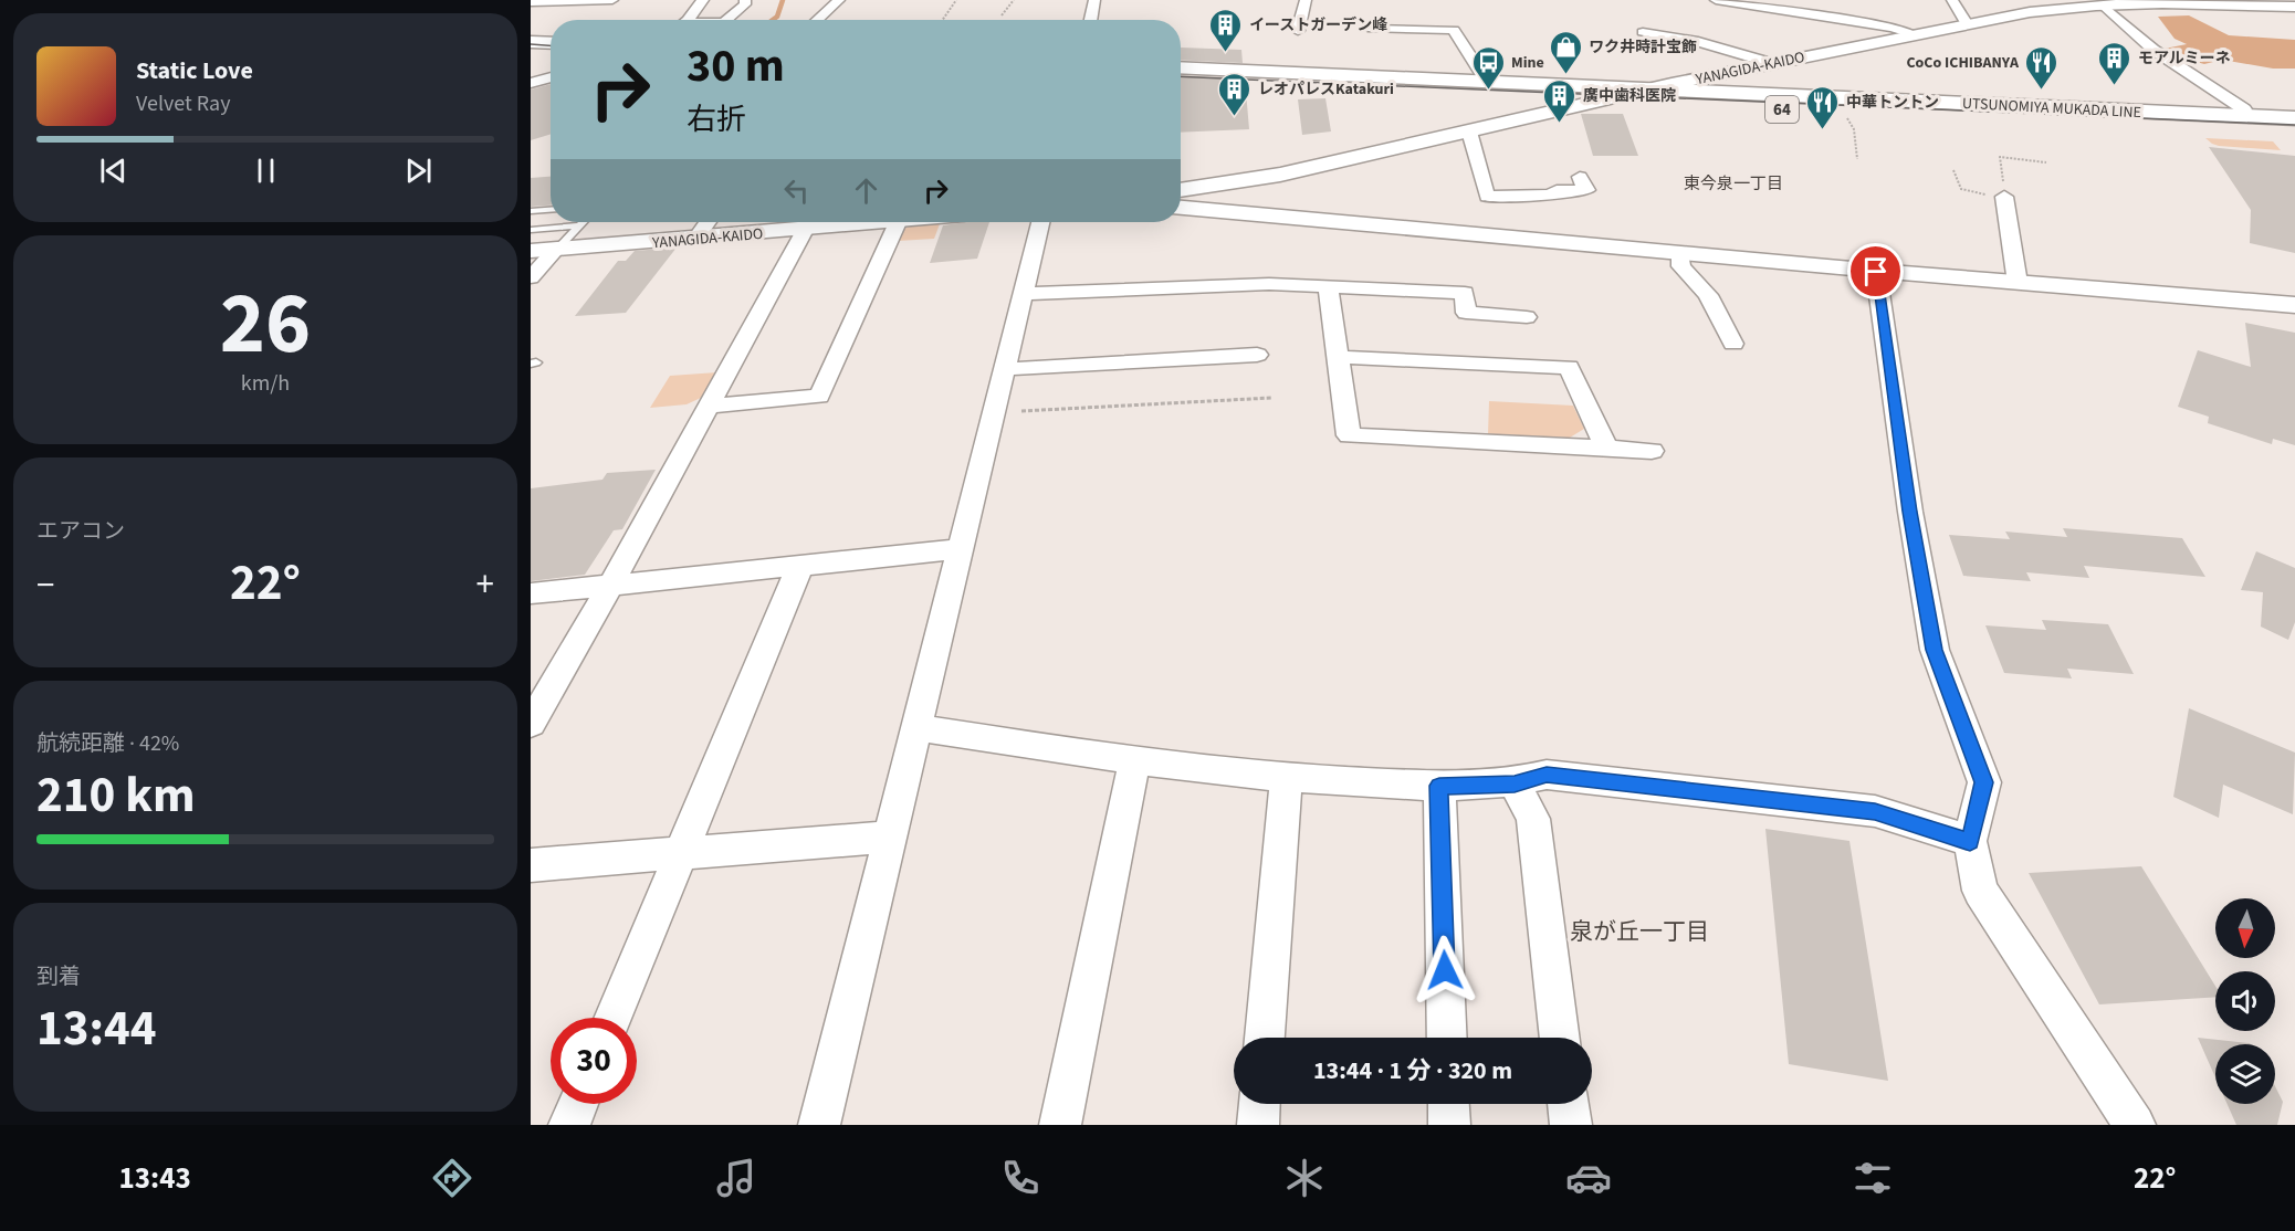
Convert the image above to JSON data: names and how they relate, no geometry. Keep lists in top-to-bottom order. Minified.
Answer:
{"streets":{"main road":["UTSUNOMIYA MUKADA LINE","64"],"street":["YANAGIDA-KAIDO"]},"crossings":[["YANAGIDA-KAIDO","UTSUNOMIYA MUKADA LINE"]],"districts":["東今泉一丁目","泉が丘一丁目"],"places":{"building":["イーストガーデン峰","モアルミーネ","レオパレスKatakuri","廣中歯科医院"],"shop":["ワク井時計宝飾"],"bus stop":["Mine"],"restaurant":["CoCo ICHIBANYA","中華トントン"]},"north":"bottom","page":{"turn":["30 m","右折"],"song":["Static Love","Velvet Ray"],"tile":[["26","km/h"],"エアコン",["航続距離 · 42%","210 km"],["到着","13:44"]],"heat":["−","22°","+"],"limit":"30","trip":"13:44 · 1 分 · 320 m","tabs":["13:43","22°"]}}
